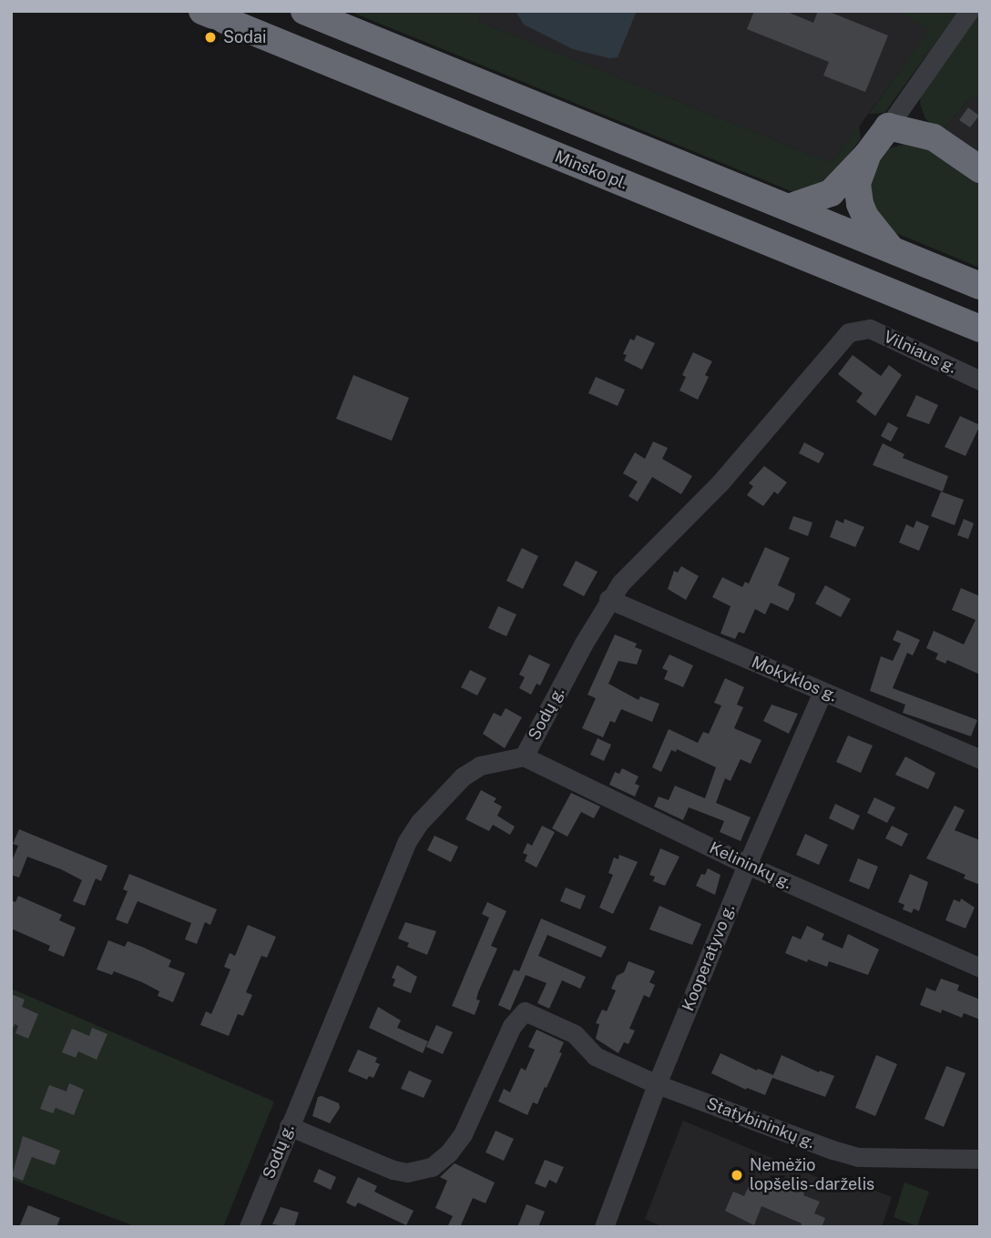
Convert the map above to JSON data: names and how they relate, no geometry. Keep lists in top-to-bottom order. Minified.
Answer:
{"streets":{"highway":["Minsko pl."],"street":["Vilniaus g.","Mokyklos g.","Sodų g.","Kelininkų g.","Kooperatyvo g.","Statybininkų g."]},"crossings":[["Vilniaus g.","Sodų g."],["Mokyklos g.","Sodų g."],["Mokyklos g.","Kooperatyvo g."],["Sodų g.","Kelininkų g."],["Sodų g.","Statybininkų g."],["Kelininkų g.","Kooperatyvo g."],["Kooperatyvo g.","Statybininkų g."]],"places":["Sodai","Nemėžio lopšelis-darželis"]}
